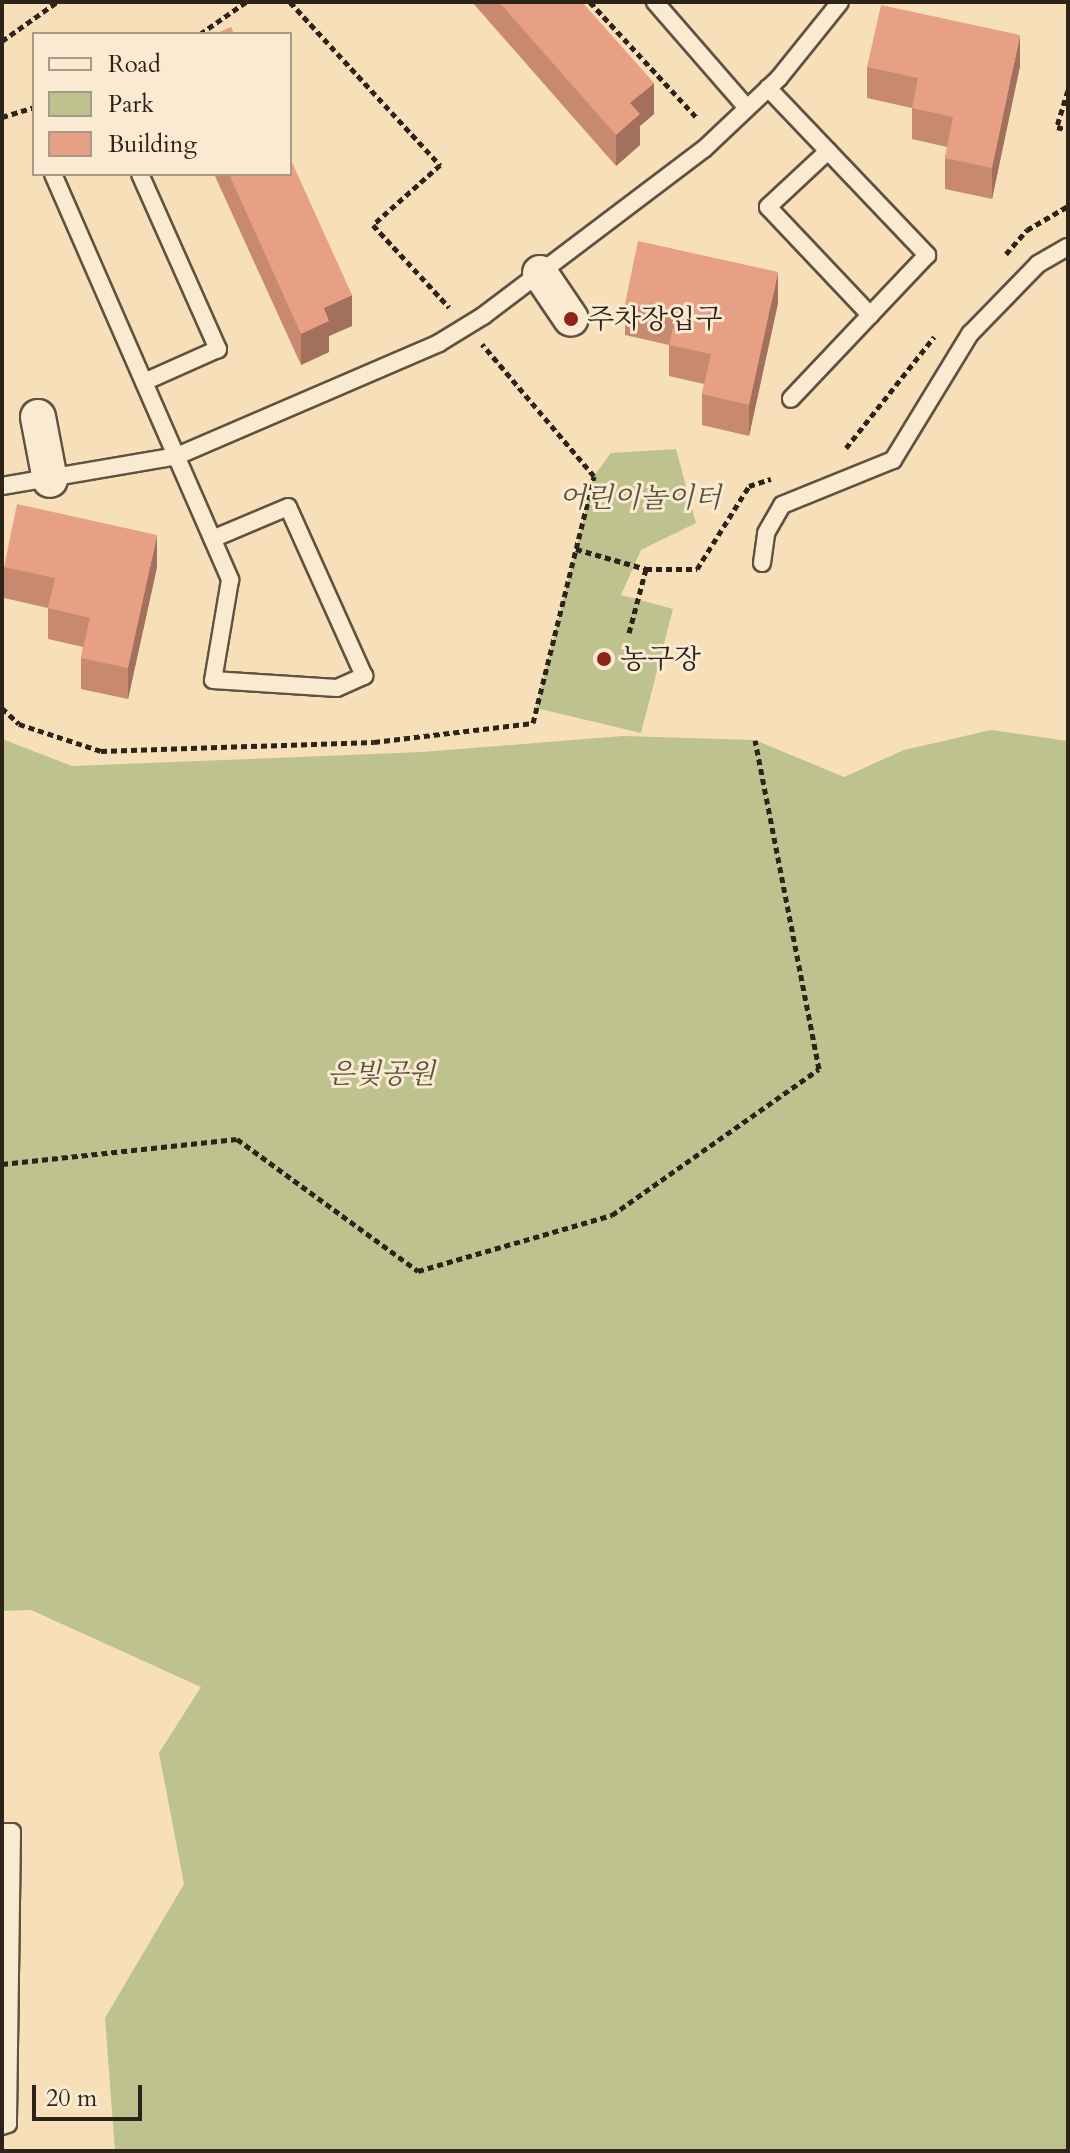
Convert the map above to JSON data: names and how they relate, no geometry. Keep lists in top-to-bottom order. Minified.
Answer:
{"parks":["어린이놀이터","은빛공원"],"places":["주차장입구","농구장"],"legend":["Road","Park","Building"],"scale_bar":"20 m"}
